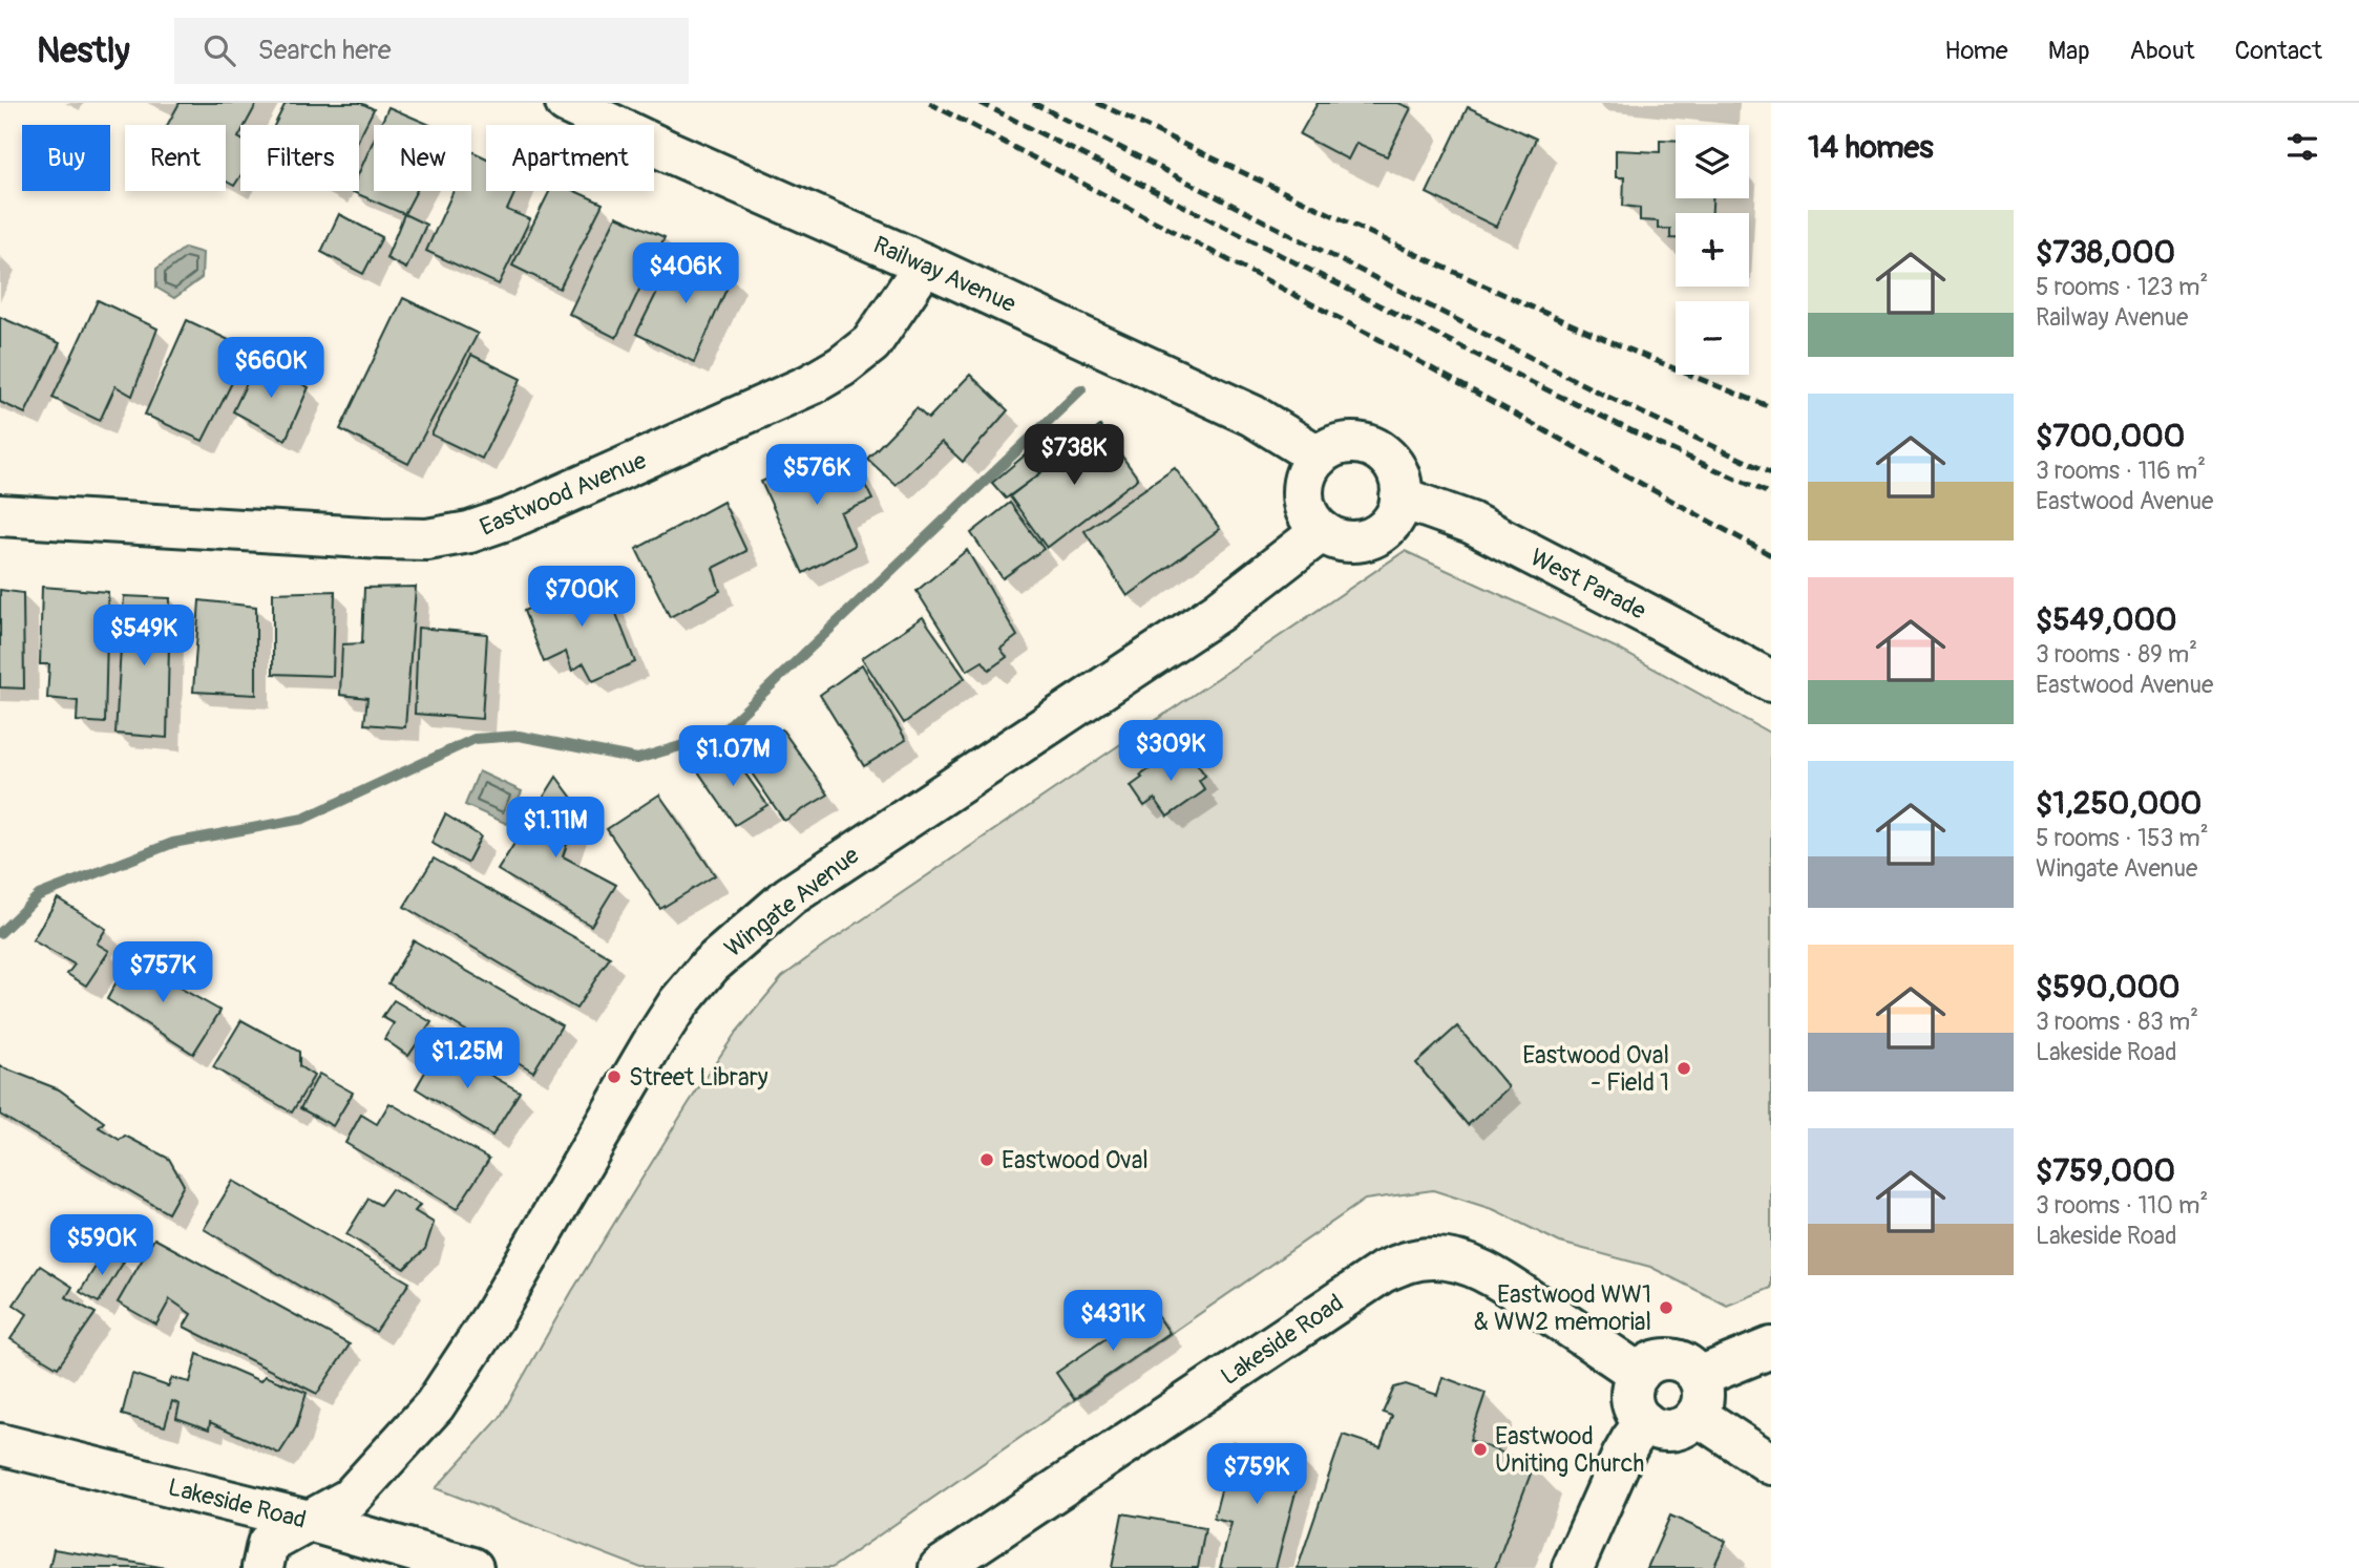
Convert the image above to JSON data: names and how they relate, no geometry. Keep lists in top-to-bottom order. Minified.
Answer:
{"streets":{"street":["Railway Avenue","Eastwood Avenue","West Parade","Wingate Avenue","Lakeside Road"]},"crossings":[["Railway Avenue","Eastwood Avenue"],["Railway Avenue","West Parade"],["Railway Avenue","Wingate Avenue"],["West Parade","Wingate Avenue"],["Wingate Avenue","Lakeside Road"]],"places":["Eastwood Oval - Field 1","Street Library","Eastwood Oval","Eastwood WW1 & WW2 memorial","Eastwood Uniting Church"],"page":{"header":"Nestly","search":"Search here","nav":["Home","Map","About","Contact"],"heading":"14 homes","map_buttons":["+","−"],"chip":["Buy","Rent","Filters","New","Apartment"],"list":[{"name":"$738,000","note":"5 rooms · 123 m² · Railway Avenue"},{"name":"$700,000","note":"3 rooms · 116 m² · Eastwood Avenue"},{"name":"$549,000","note":"3 rooms · 89 m² · Eastwood Avenue"},{"name":"$1,250,000","note":"5 rooms · 153 m² · Wingate Avenue"},{"name":"$590,000","note":"3 rooms · 83 m² · Lakeside Road"},{"name":"$759,000","note":"3 rooms · 110 m² · Lakeside Road"}],"price":["$406K","$660K","$738K","$576K","$700K","$549K","$309K","$1.07M","$1.11M","$757K","$1.25M","$590K","$431K","$759K"]}}
